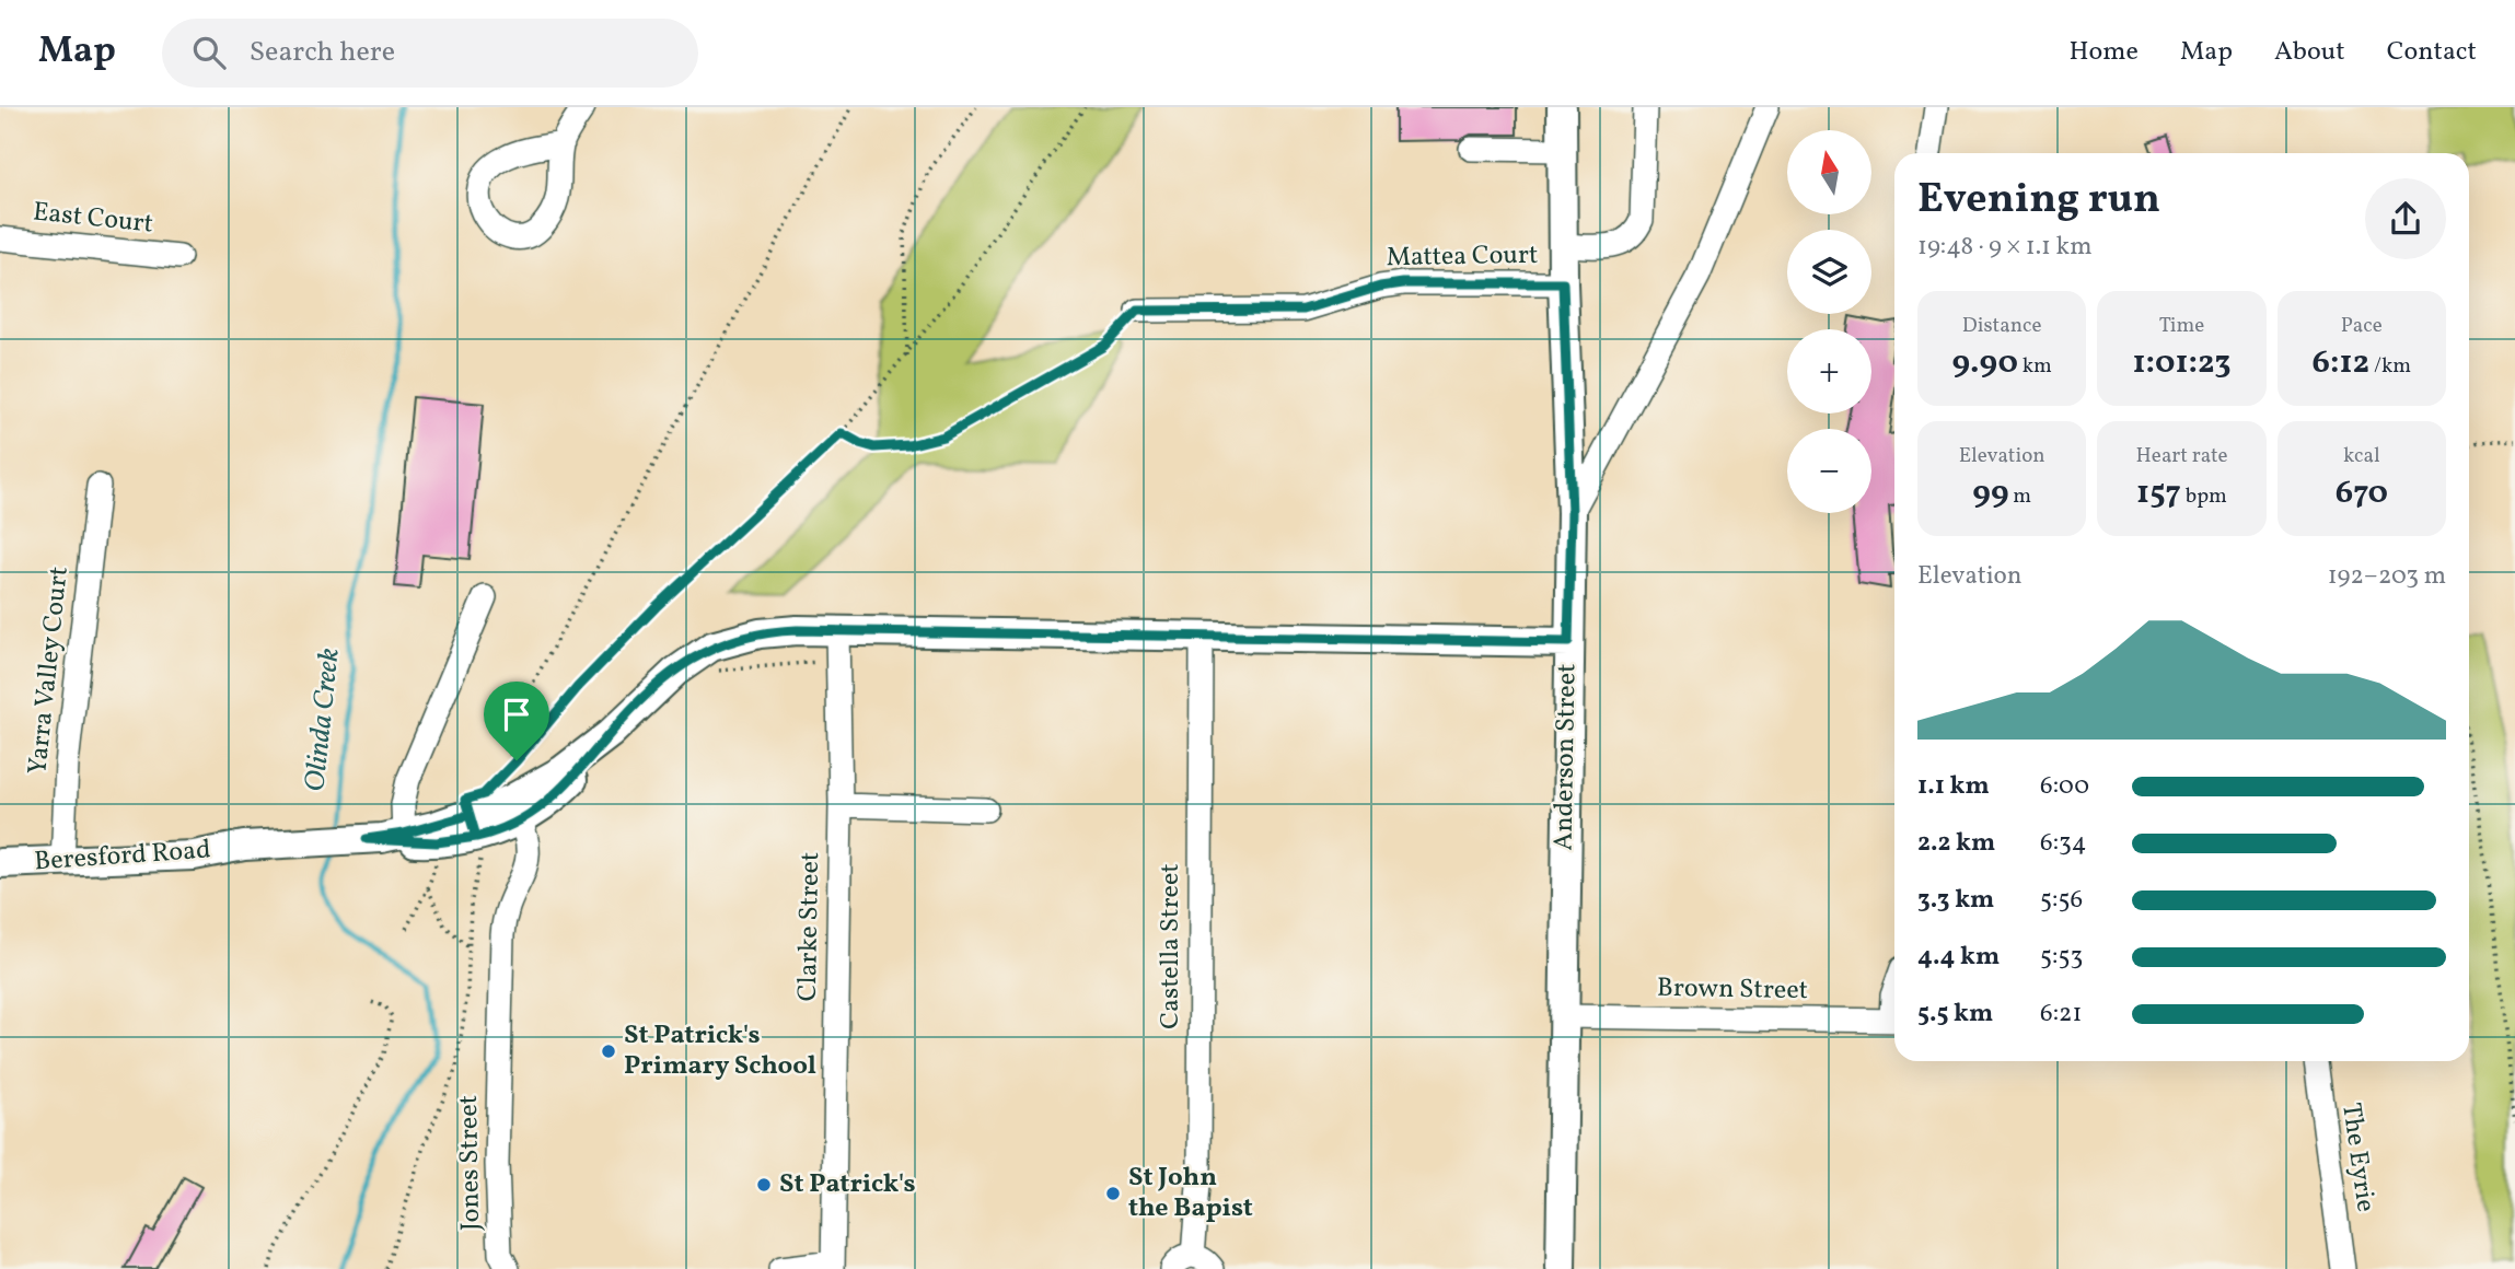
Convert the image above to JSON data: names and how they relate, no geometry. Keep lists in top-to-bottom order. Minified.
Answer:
{"streets":{"main road":["Anderson Street","Beresford Road"],"street":["East Court","Mattea Court","Yarra Valley Court","Clarke Street","Castella Street","Brown Street","The Eyrie","Jones Street"]},"crossings":[["Mattea Court","Anderson Street"],["Yarra Valley Court","Beresford Road"],["Anderson Street","Beresford Road"],["Anderson Street","Brown Street"],["Beresford Road","Clarke Street"],["Beresford Road","Castella Street"],["Beresford Road","Jones Street"]],"water":["Olinda Creek"],"places":["St Patrick's Primary School","St Patrick's","St John the Bapist"],"north":"top","page":{"header":"Map","search":"Search here","nav":["Home","Map","About","Contact"],"map_buttons":["+","−"],"heading":["Evening run","19:48 · 9 × 1.1 km"],"stats":[["Distance","9.90 km"],["Time","1:01:23"],["Pace","6:12 /km"],["Elevation","99 m"],["Heart rate","157 bpm"],["kcal","670"]],"chart":["Elevation","192–203 m"],"list":[{"name":"1.1 km","note":"6:00"},{"name":"2.2 km","note":"6:34"},{"name":"3.3 km","note":"5:56"},{"name":"4.4 km","note":"5:53"},{"name":"5.5 km","note":"6:21"}]}}
